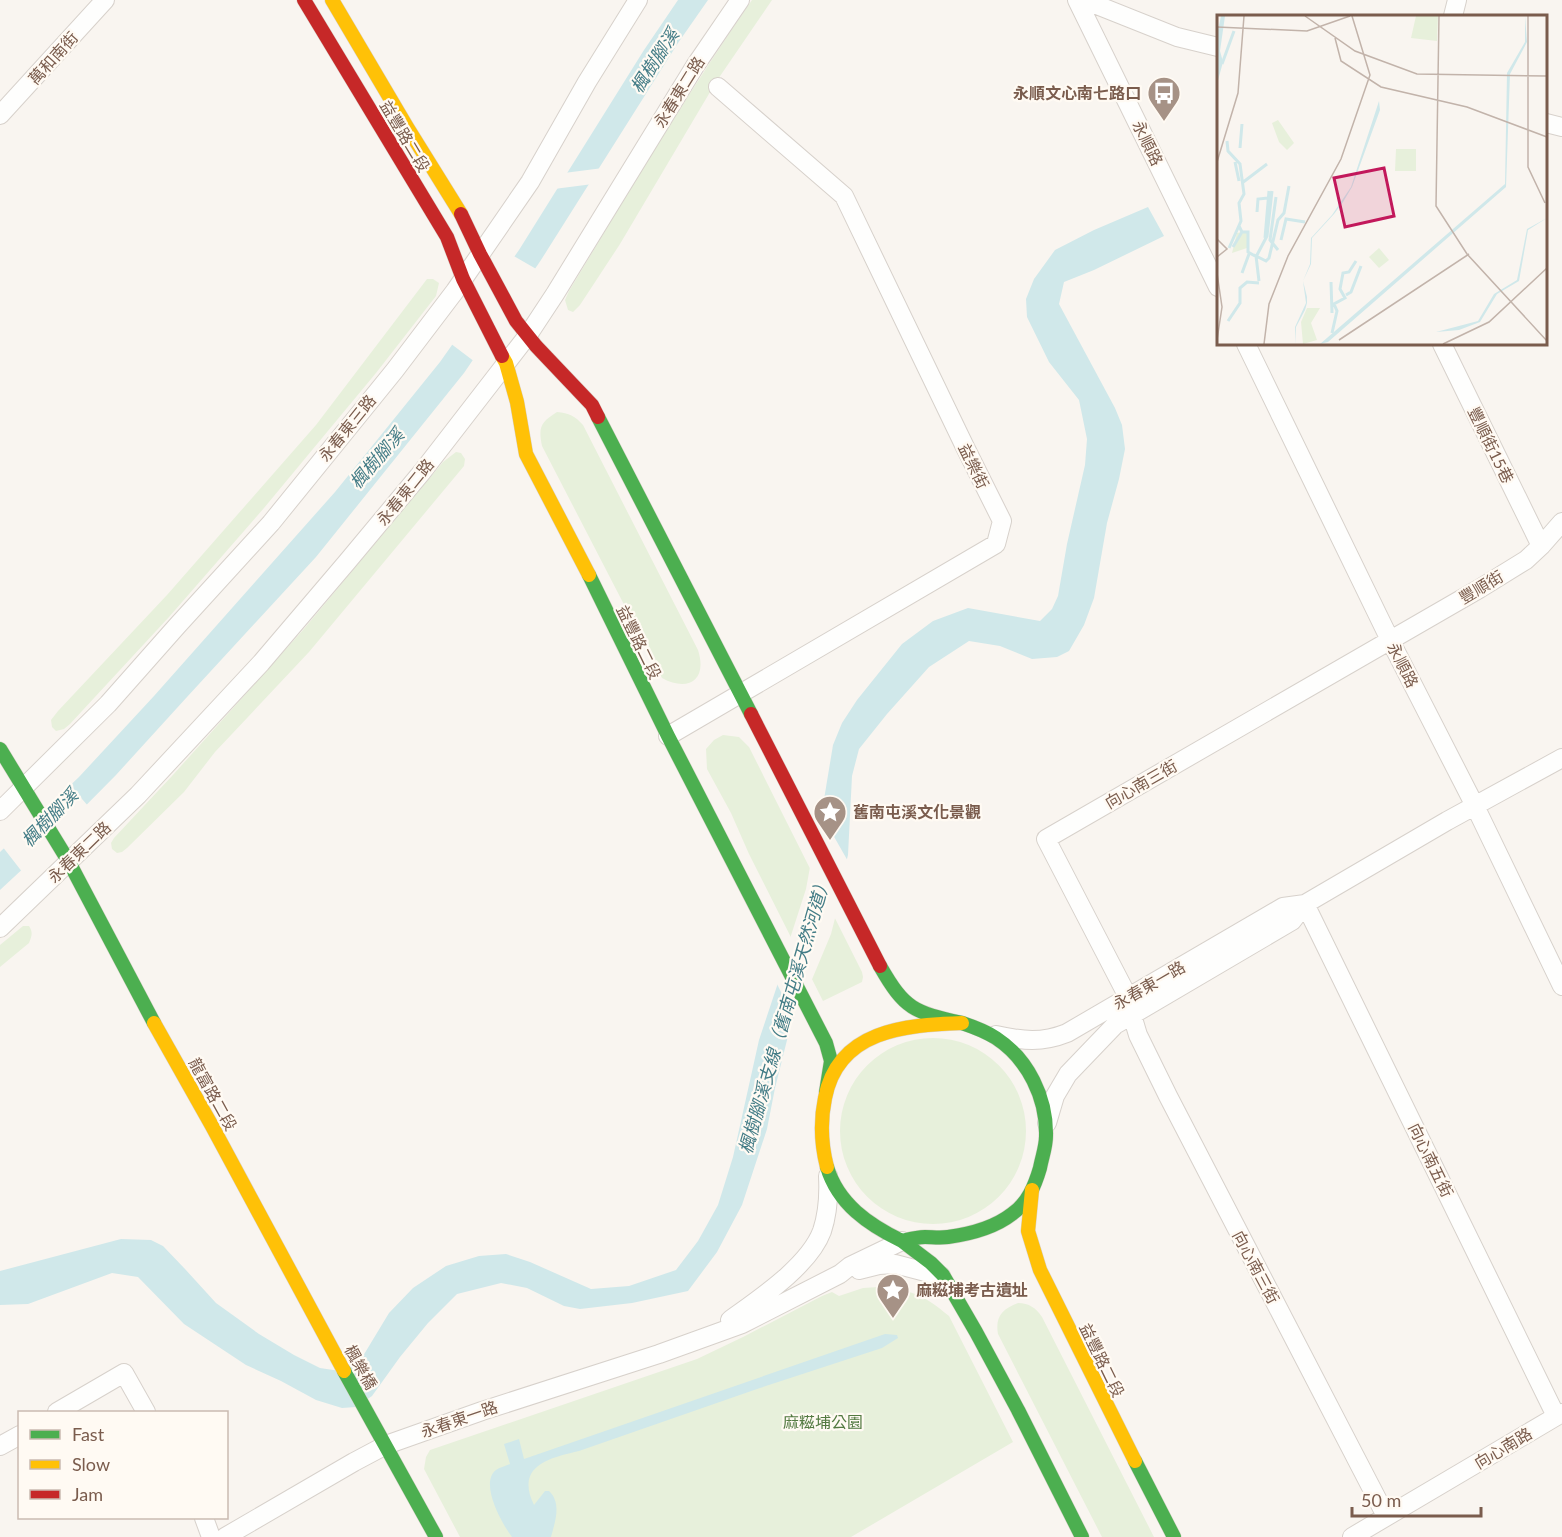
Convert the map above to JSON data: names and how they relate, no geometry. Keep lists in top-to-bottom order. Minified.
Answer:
{"streets":{"street":["萬和南街","永春東二路","益豐路二段","永順路","永春東三路","豐順街15巷","益樂街","豐順街","向心南三街","永春東一路","龍富路二段","向心南五街","楓樂橋","向心南路"]},"crossings":[["永春東二路","益豐路二段"],["永春東二路","龍富路二段"],["益豐路二段","永春東三路"],["益豐路二段","益樂街"],["益豐路二段","永春東一路"],["永順路","豐順街"],["永順路","向心南三街"],["永順路","永春東一路"],["永春東三路","龍富路二段"],["豐順街15巷","豐順街"],["豐順街","向心南三街"],["向心南三街","永春東一路"],["向心南三街","向心南路"],["永春東一路","向心南五街"],["永春東一路","楓樂橋"],["龍富路二段","楓樂橋"],["向心南五街","向心南路"]],"water":["楓樹腳溪","楓樹腳溪支線（舊南屯溪天然河道）"],"parks":["麻糍埔公園"],"places":{"bus stop":["永順文心南七路口"],"place":["舊南屯溪文化景觀","麻糍埔考古遺址"]},"legend":["Fast","Slow","Jam"],"scale_bar":"50 m"}
